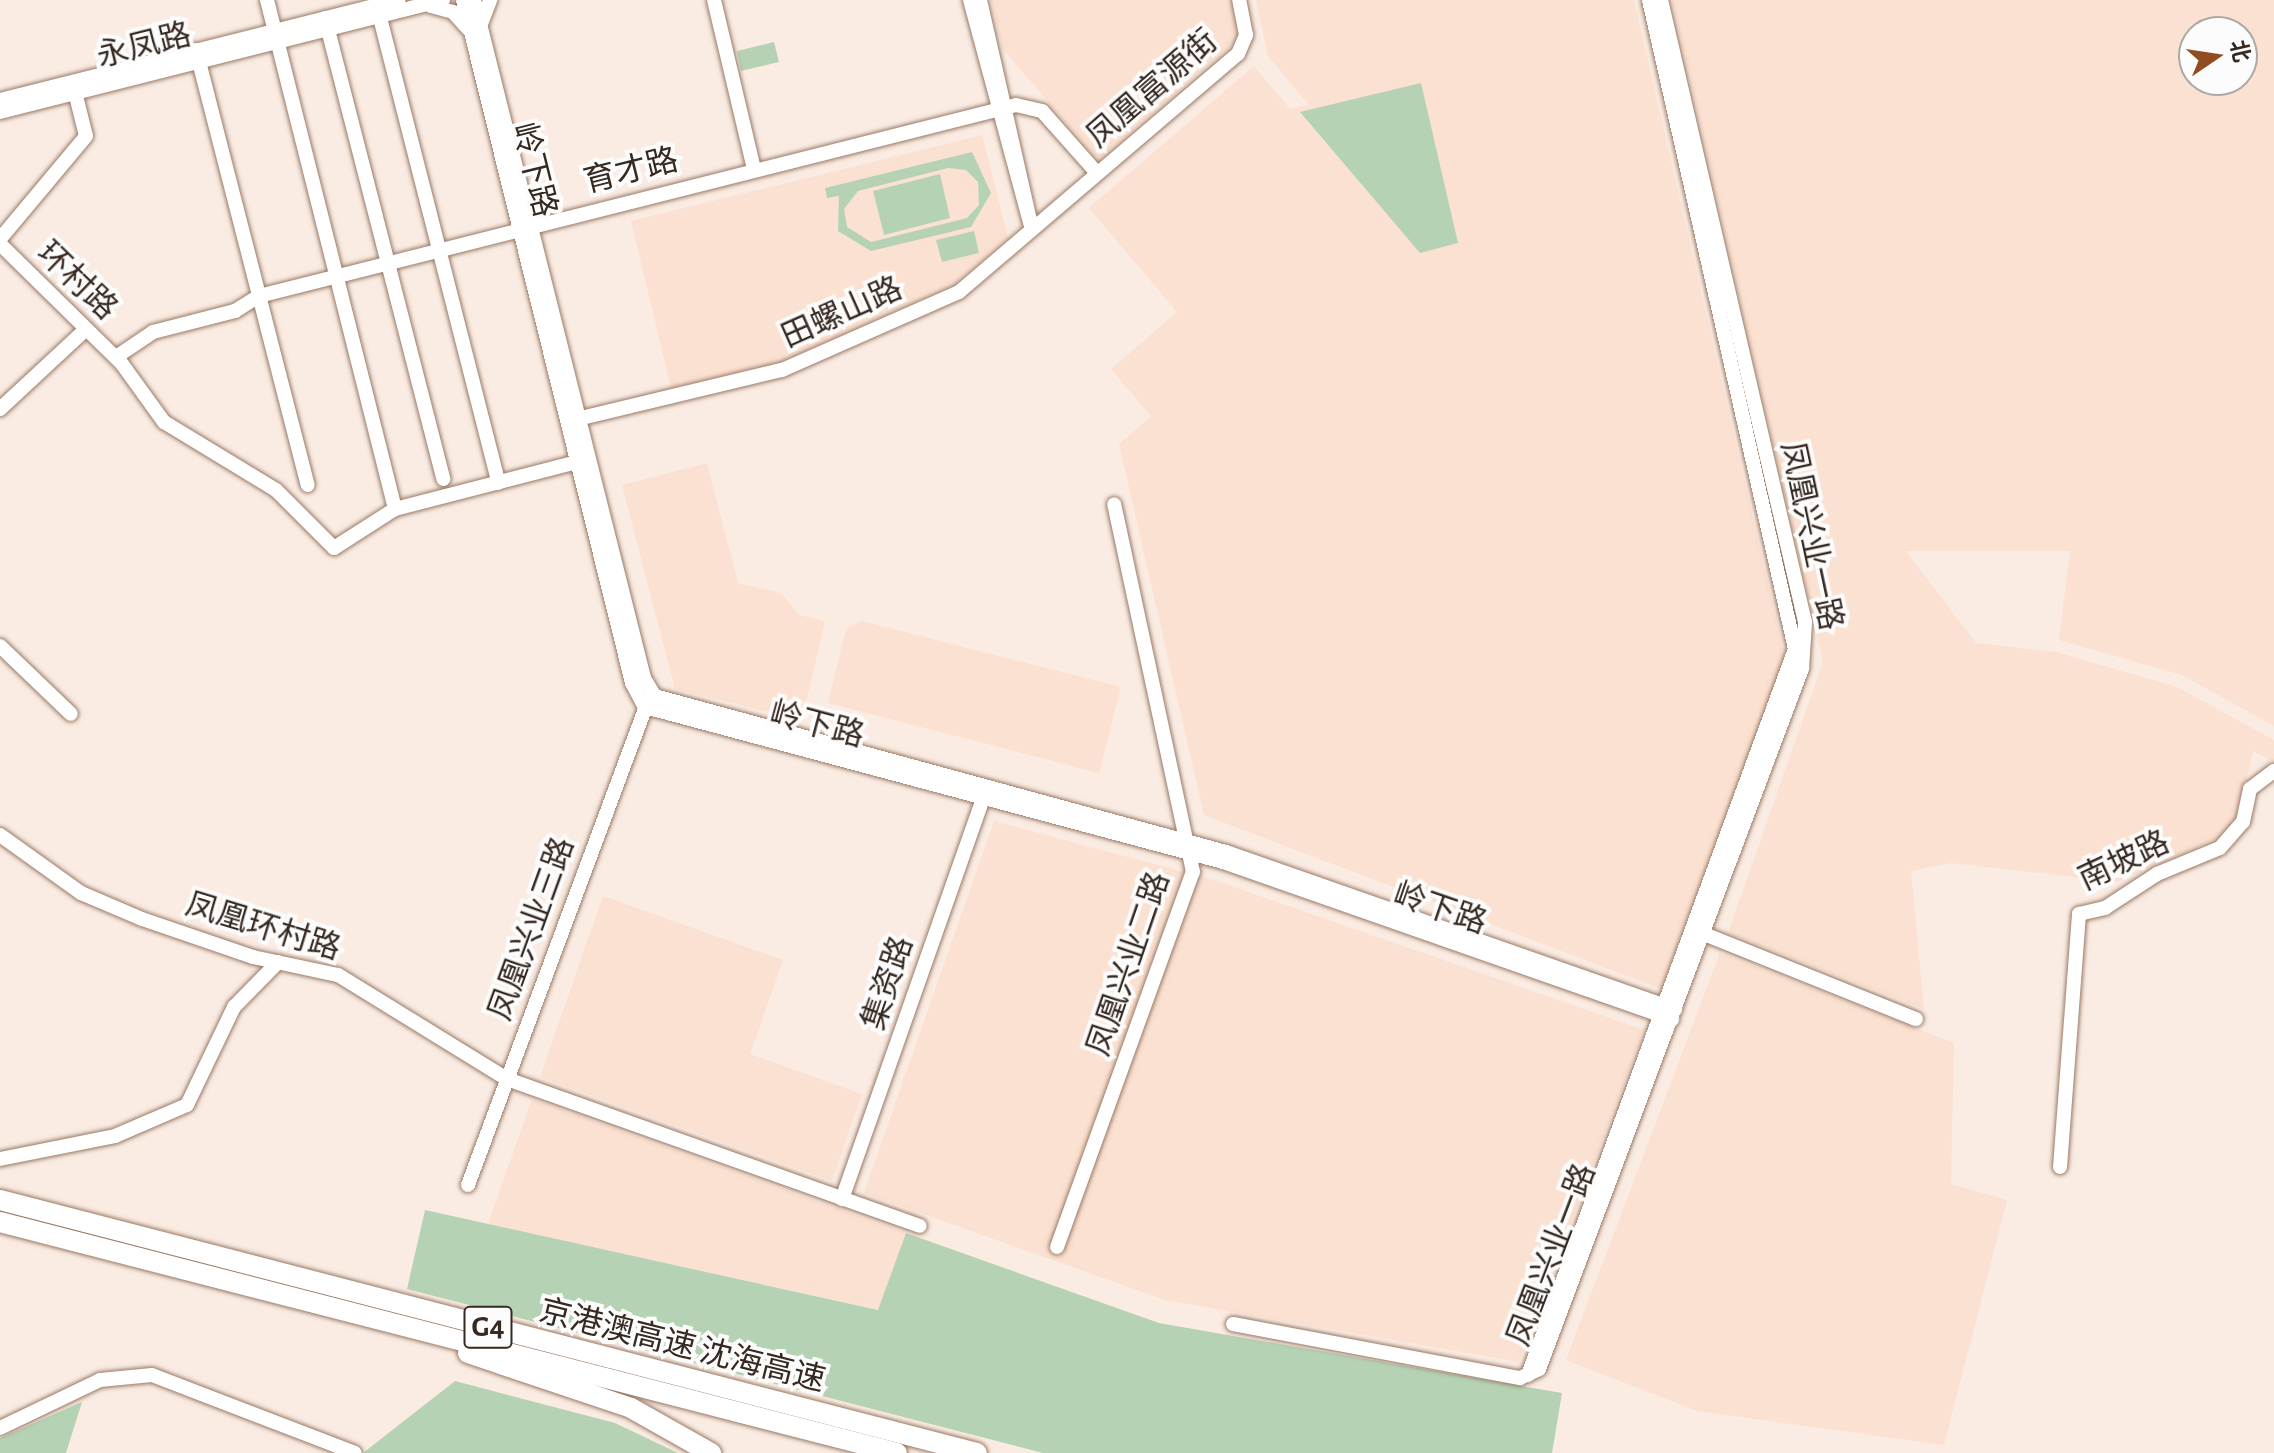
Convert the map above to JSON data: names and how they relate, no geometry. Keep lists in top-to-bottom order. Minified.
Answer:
{"streets":{"highway":["G4","京港澳高速 沈海高速"],"street":["永凤路","凤凰富源街","岭下路","育才路","环村路","田螺山路","凤凰兴业一路","南坡路","凤凰环村路","凤凰兴业三路","凤凰兴业二路","集资路"]},"crossings":[["凤凰富源街","育才路"],["凤凰富源街","田螺山路"],["岭下路","育才路"],["岭下路","田螺山路"],["岭下路","凤凰兴业一路"],["岭下路","凤凰兴业三路"],["岭下路","凤凰兴业二路"],["岭下路","集资路"],["育才路","环村路"],["育才路","田螺山路"],["凤凰环村路","凤凰兴业三路"],["凤凰环村路","集资路"]],"north":"right"}
